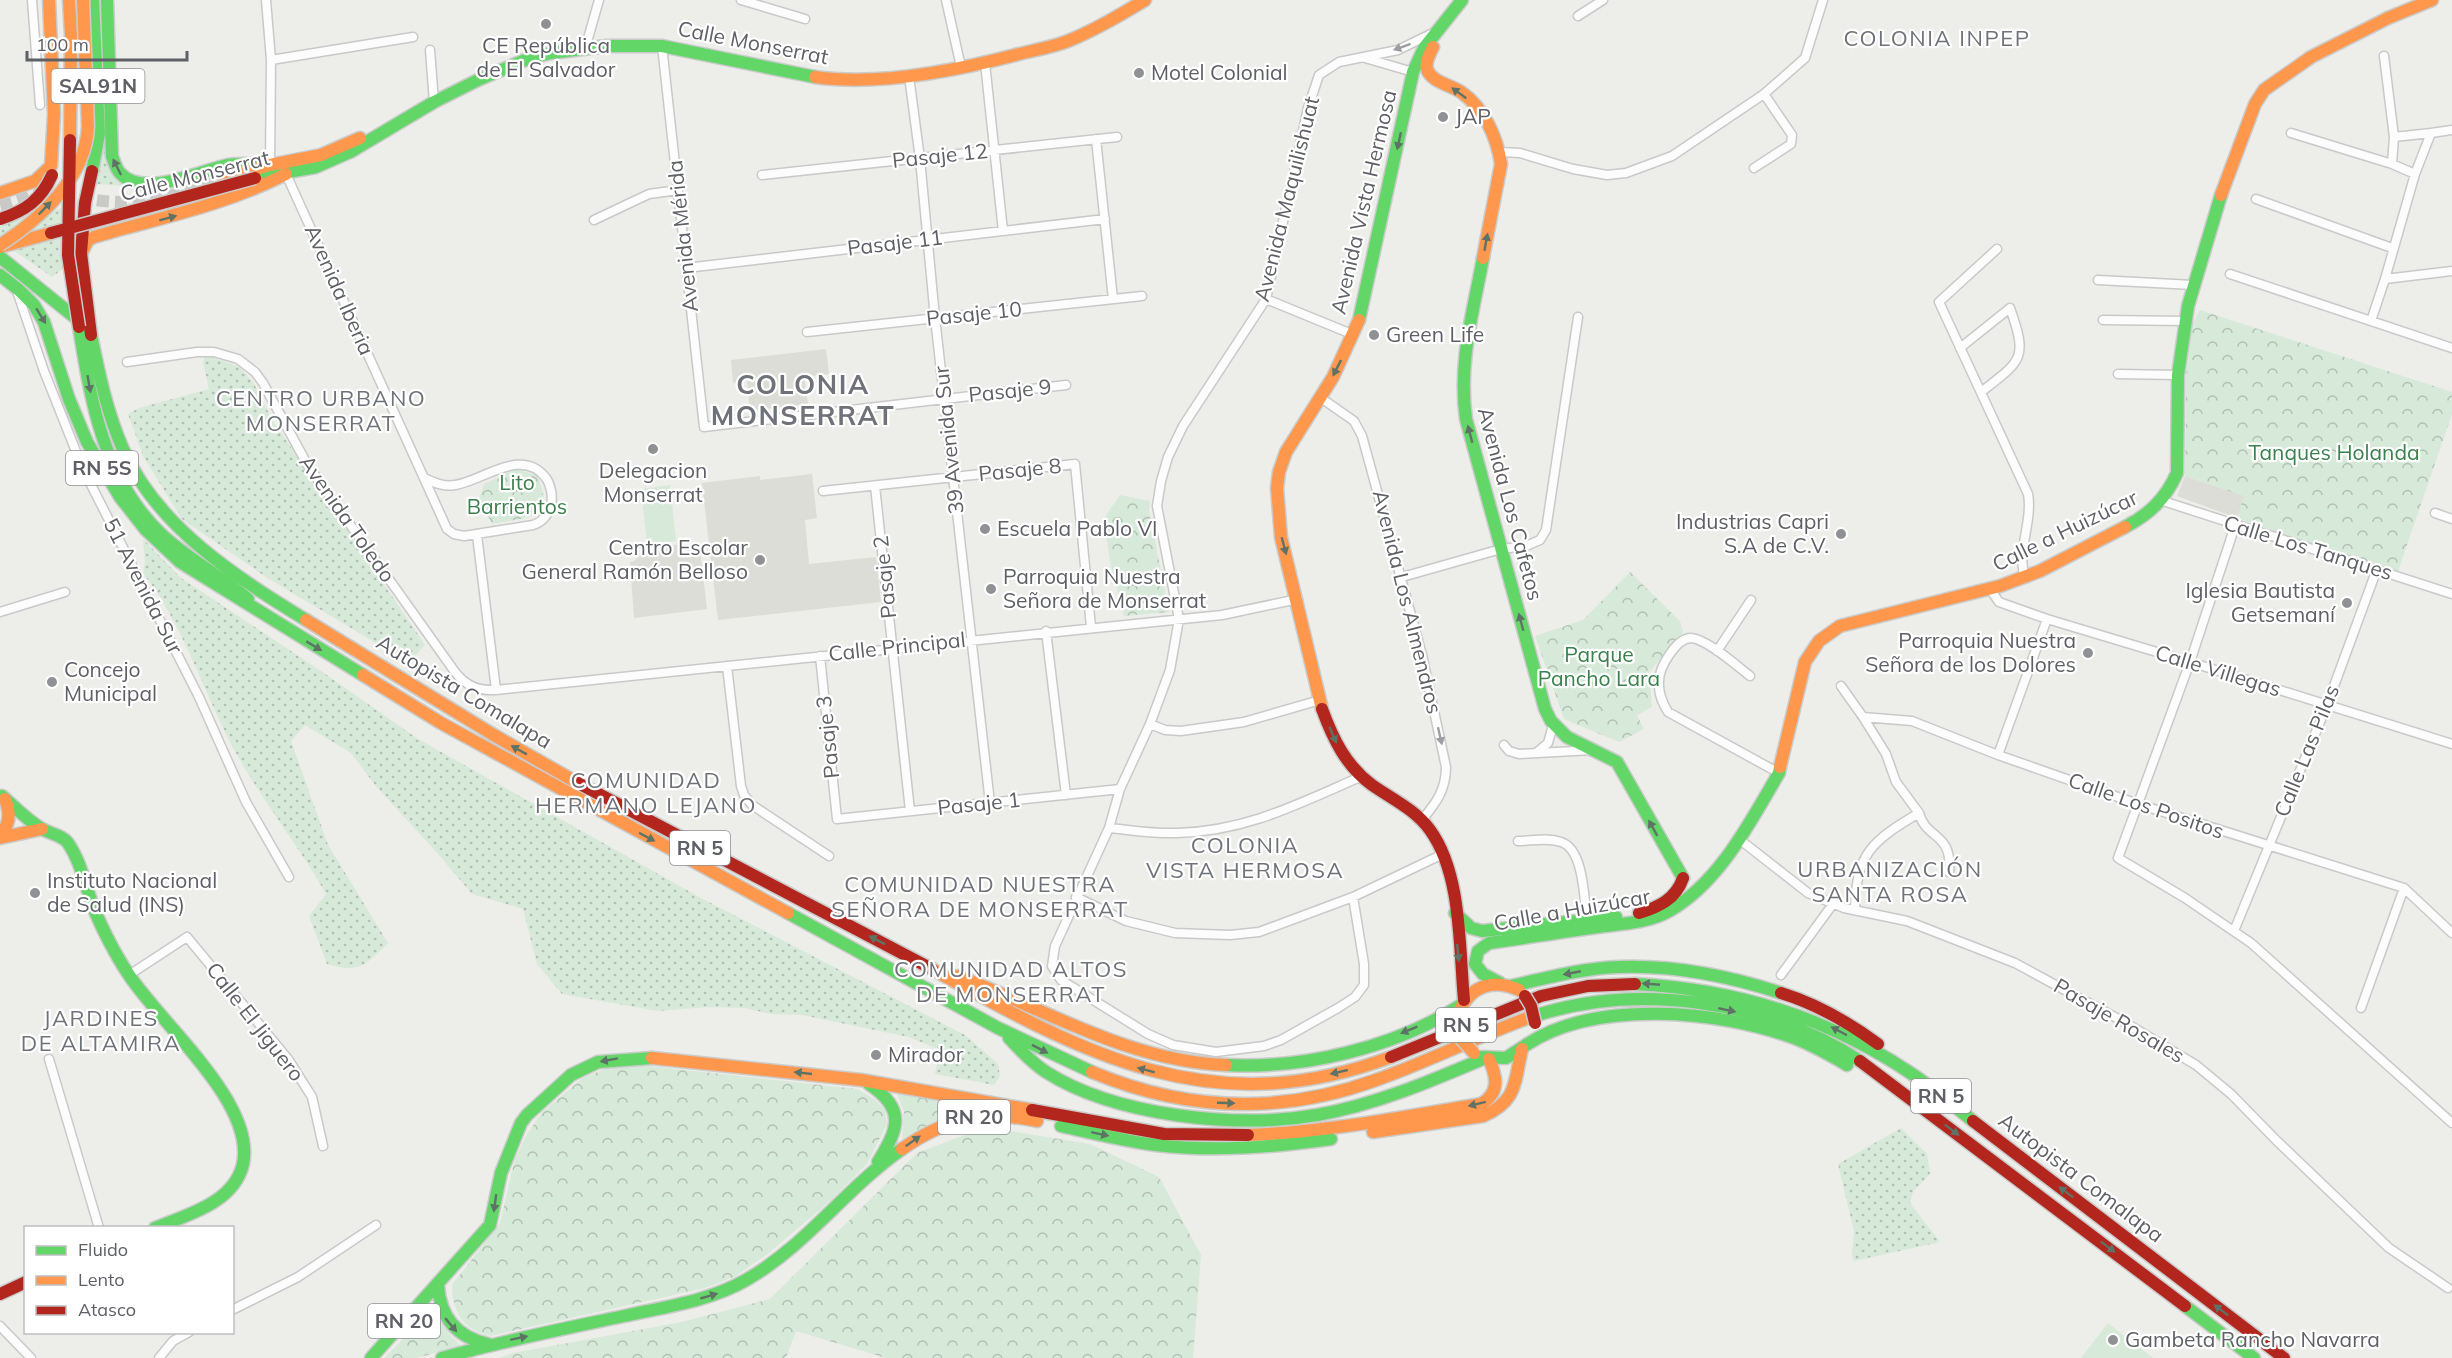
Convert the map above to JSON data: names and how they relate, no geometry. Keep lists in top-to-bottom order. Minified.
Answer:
{"streets":{"main road":["Calle Monserrat","SAL91N","Avenida Vista Hermosa","RN 5S","Avenida Los Cafetos","Calle a Huizúcar","Autopista Comalapa","RN 5","RN 20"],"street":["Pasaje 12","Avenida Maquilishuat","Avenida Mérida","Pasaje 11","Avenida Iberia","Pasaje 10","Pasaje 9","39 Avenida Sur","Pasaje 8","Avenida Toledo","Calle Los Tanques","Pasaje 2","51 Avenida Sur","Avenida Los Almendros","Calle Principal","Calle Villegas","Pasaje 3","Calle Las Pilas","Pasaje 1","Calle Los Positos","Pasaje Rosales","Calle El Jiguero"]},"crossings":[["Calle Monserrat","Avenida Mérida"],["Calle Monserrat","Avenida Iberia"],["Calle Monserrat","39 Avenida Sur"],["SAL91N","RN 5"],["Pasaje 12","39 Avenida Sur"],["Avenida Maquilishuat","Avenida Vista Hermosa"],["Avenida Maquilishuat","Calle Principal"],["Avenida Maquilishuat","Pasaje 1"],["Avenida Vista Hermosa","Calle a Huizúcar"],["Avenida Vista Hermosa","Avenida Los Almendros"],["Avenida Vista Hermosa","Calle Principal"],["Avenida Vista Hermosa","RN 20"],["Avenida Mérida","Pasaje 11"],["Avenida Mérida","Pasaje 9"],["Pasaje 11","39 Avenida Sur"],["Pasaje 10","39 Avenida Sur"],["Pasaje 9","39 Avenida Sur"],["39 Avenida Sur","Pasaje 8"],["39 Avenida Sur","Calle Principal"],["39 Avenida Sur","Pasaje 1"],["RN 5S","51 Avenida Sur"],["RN 5S","Autopista Comalapa"],["RN 5S","RN 5"],["Pasaje 8","Pasaje 2"],["Pasaje 8","Calle Principal"],["Avenida Toledo","Calle Principal"],["Calle a Huizúcar","Calle Los Tanques"],["Calle a Huizúcar","Calle Villegas"],["Calle a Huizúcar","Pasaje Rosales"],["Calle a Huizúcar","RN 20"],["Calle Los Tanques","Calle Las Pilas"],["Pasaje 2","Calle Principal"],["Pasaje 2","Pasaje 1"],["Calle Principal","Pasaje 3"],["Calle Villegas","Calle Las Pilas"],["Autopista Comalapa","RN 5"],["Pasaje 3","Pasaje 1"],["Calle Las Pilas","Calle Los Positos"]],"one_way":["Avenida Vista Hermosa","Avenida Los Cafetos","Avenida Los Almendros"],"districts":["COLONIA INPEP","COLONIA MONSERRAT","CENTRO URBANO MONSERRAT","COMUNIDAD HERMANO LEJANO","COLONIA VISTA HERMOSA","URBANIZACIÓN SANTA ROSA","COMUNIDAD NUESTRA SEÑORA DE MONSERRAT","COMUNIDAD ALTOS DE MONSERRAT","JARDINES DE ALTAMIRA"],"parks":["Tanques Holanda","Lito Barrientos","Parque Pancho Lara"],"places":["CE República de El Salvador","Motel Colonial","JAP","Green Life","Delegacion Monserrat","Escuela Pablo VI","Industrias Capri S.A de C.V.","Centro Escolar General Ramón Belloso","Parroquia Nuestra Señora de Monserrat","Iglesia Bautista Getsemaní","Parroquia Nuestra Señora de los Dolores","Concejo Municipal","Instituto Nacional de Salud (INS)","Mirador","Gambeta Rancho Navarra"],"legend":["Fluido","Lento","Atasco"],"scale_bar":"100 m"}
